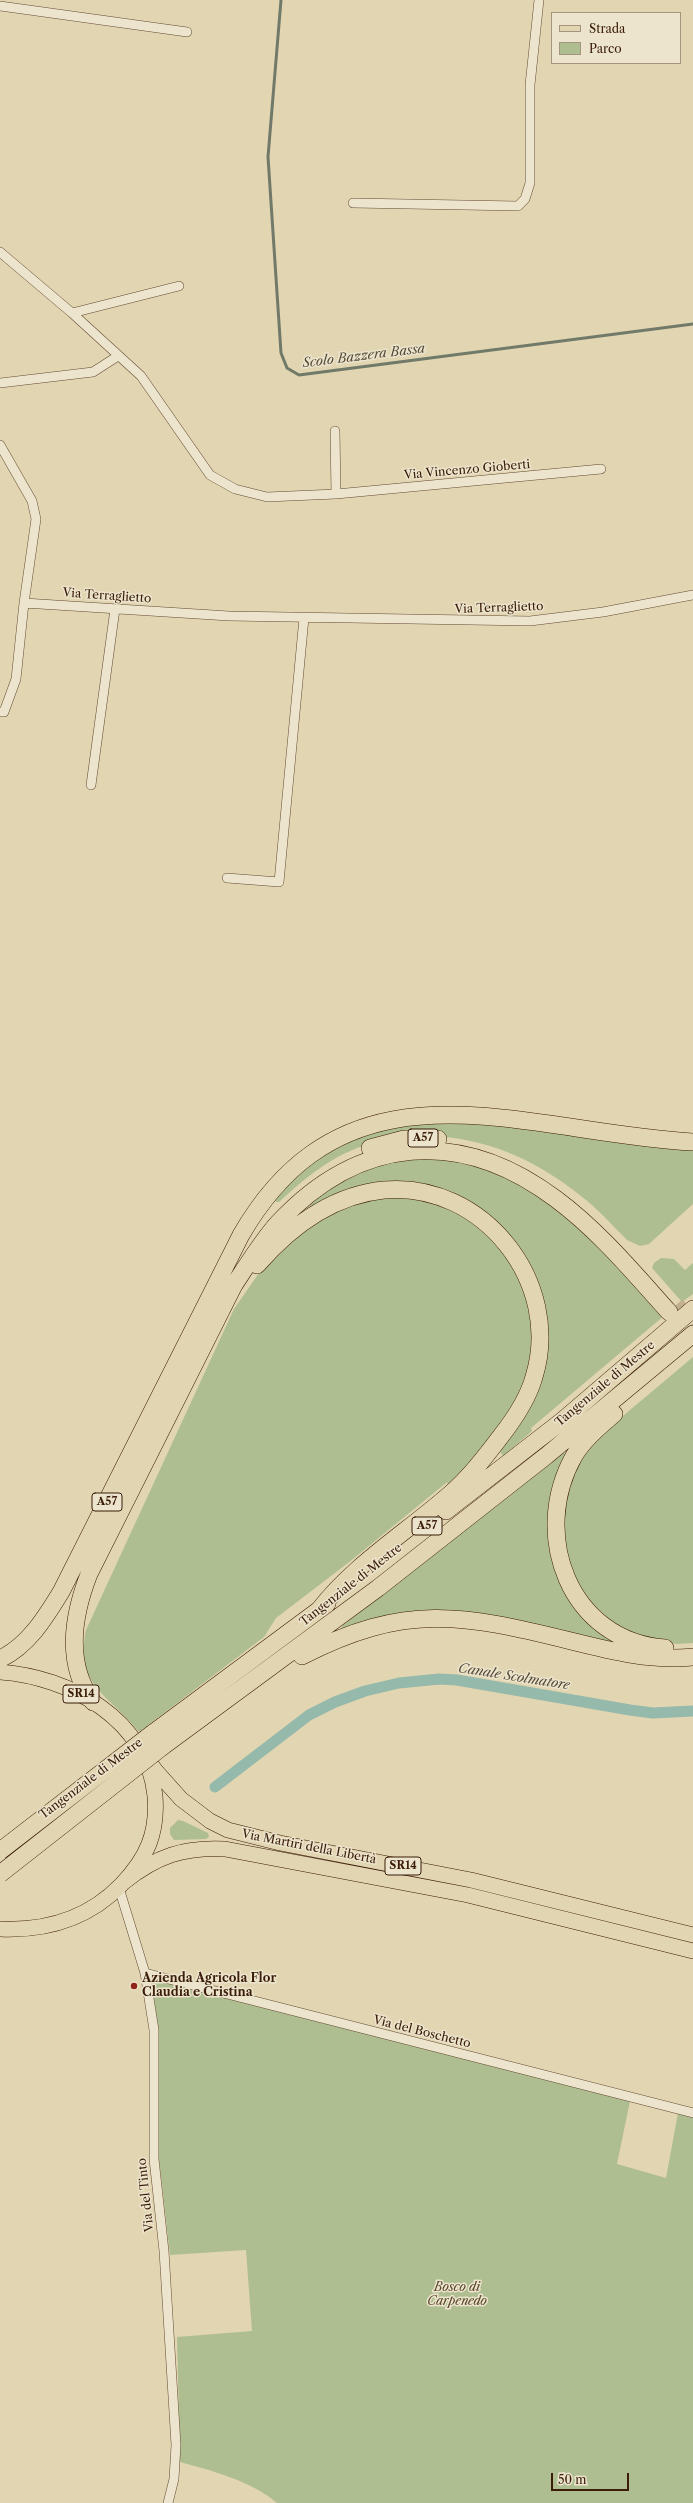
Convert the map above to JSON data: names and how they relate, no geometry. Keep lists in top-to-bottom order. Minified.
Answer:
{"streets":{"highway":["A57","Tangenziale di Mestre"],"main road":["SR14","Via Martiri della Libertà"],"street":["Via Vincenzo Gioberti","Via Terraglietto","Via del Boschetto","Via del Tinto"]},"crossings":[["A57","Tangenziale di Mestre"],["A57","SR14"],["SR14","Via Martiri della Libertà"],["SR14","Via del Tinto"],["Via Martiri della Libertà","Via del Tinto"],["Via del Boschetto","Via del Tinto"]],"water":["Scolo Bazzera Bassa","Canale Scolmatore"],"parks":["Bosco di Carpenedo"],"places":["Azienda Agricola Flor Claudia e Cristina"],"legend":["Strada","Parco"],"scale_bar":"50 m"}
